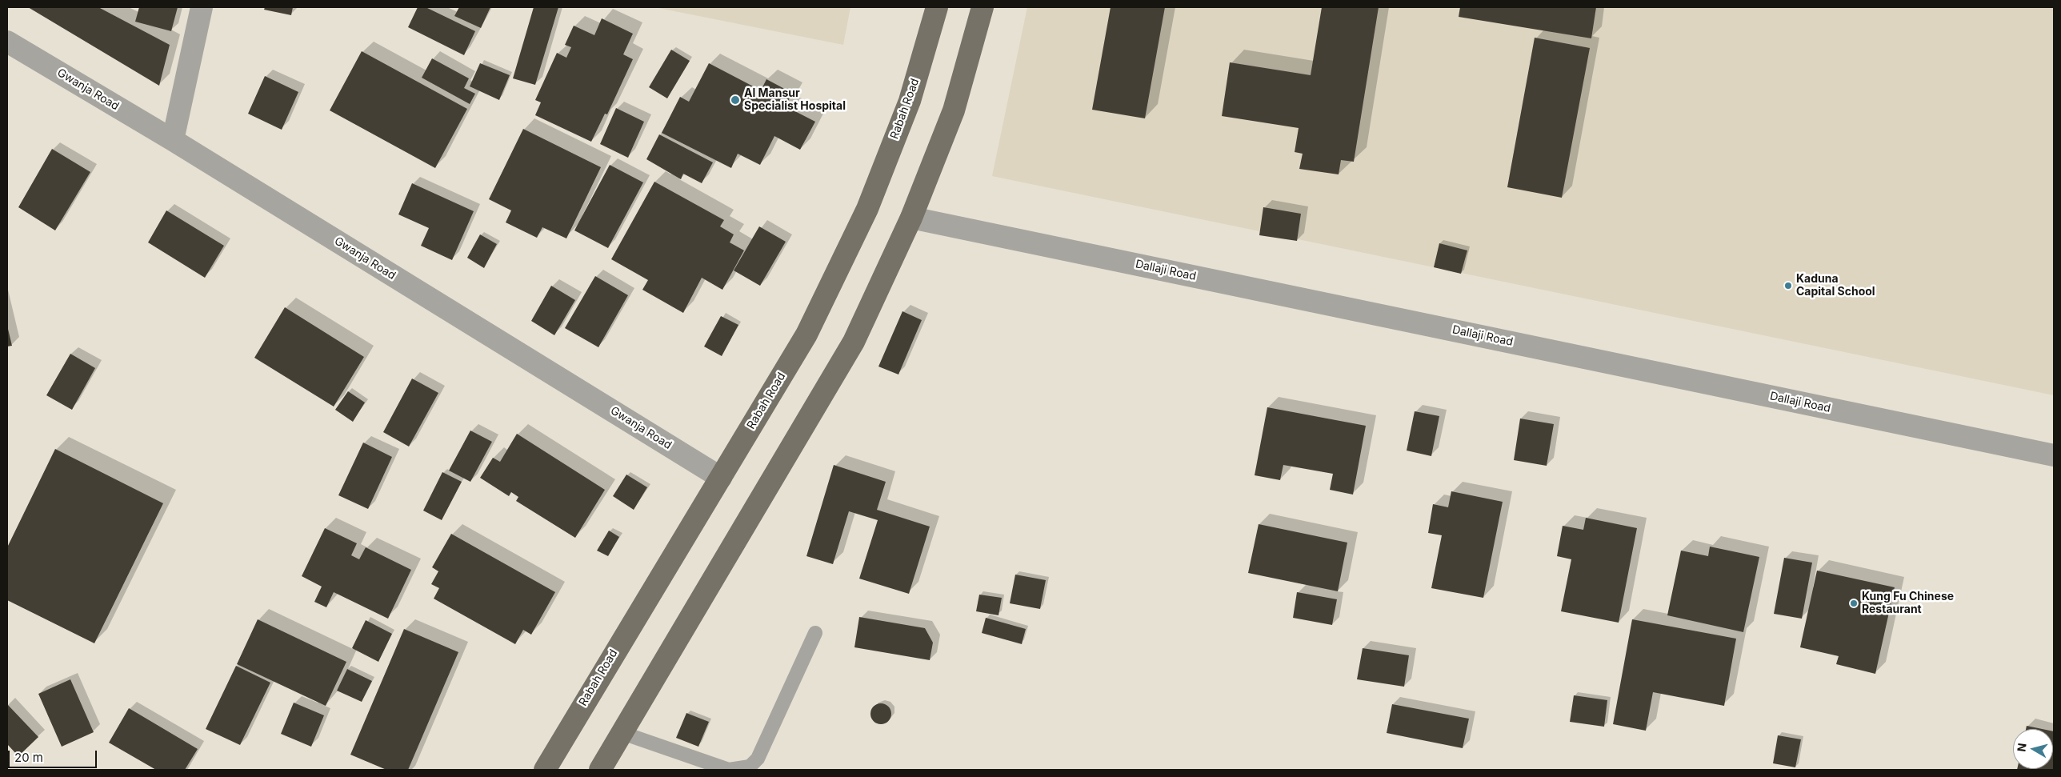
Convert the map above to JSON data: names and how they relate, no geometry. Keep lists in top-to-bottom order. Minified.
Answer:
{"streets":{"main road":["Rabah Road"],"street":["Gwanja Road","Dallaji Road"]},"crossings":[["Gwanja Road","Rabah Road"]],"places":["Al Mansur Specialist Hospital","Kaduna Capital School","Kung Fu Chinese Restaurant"],"scale_bar":"20 m","north":"left"}
